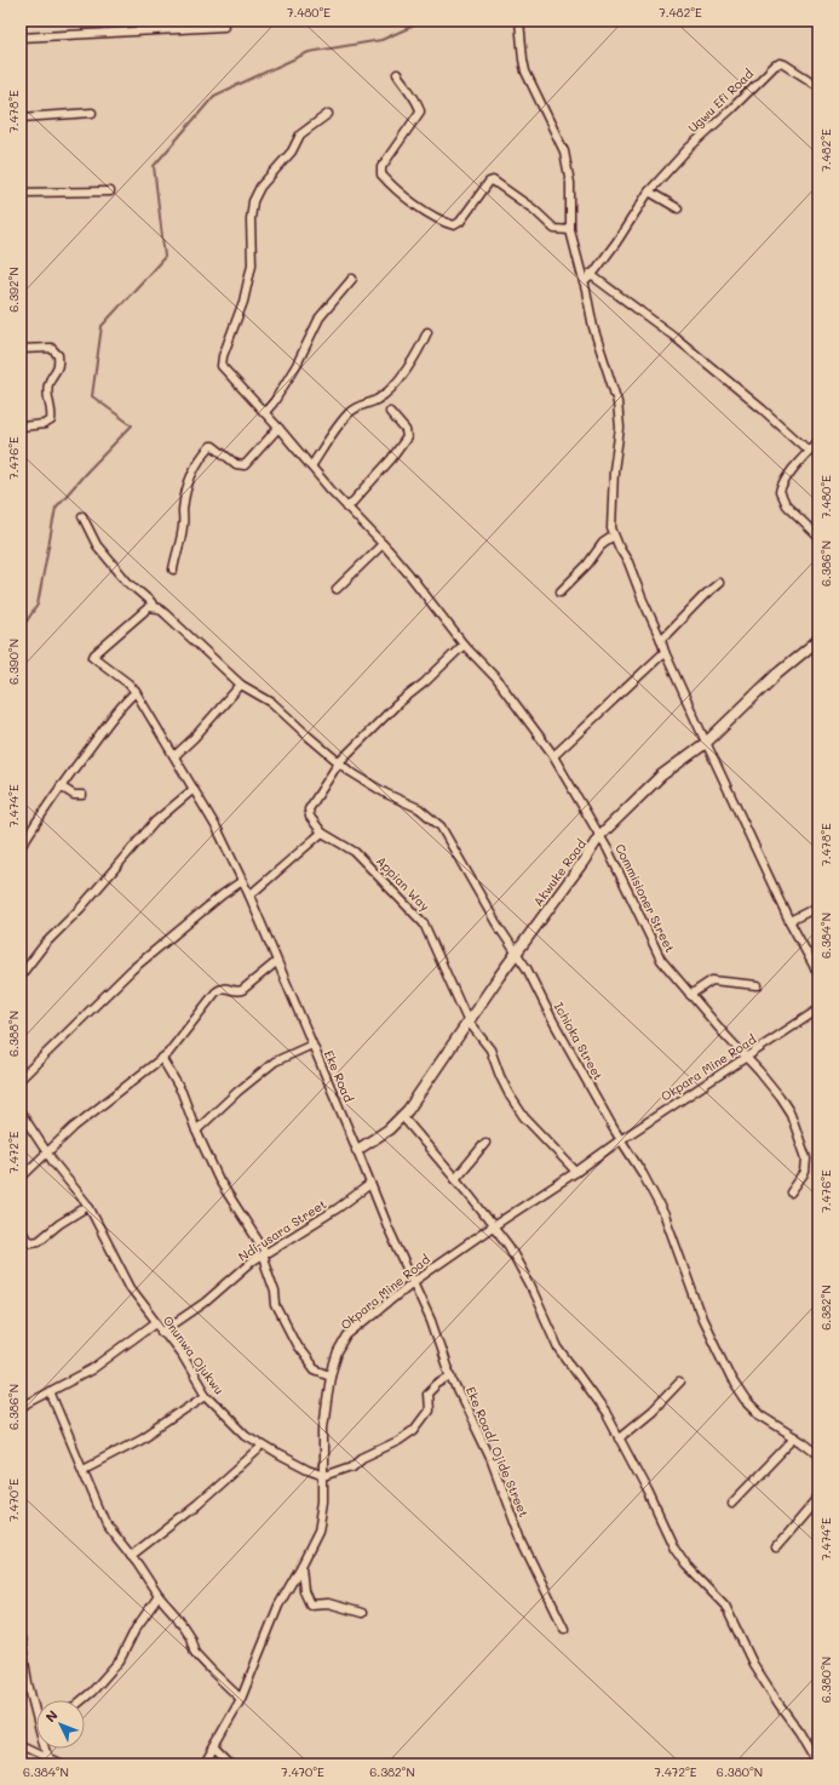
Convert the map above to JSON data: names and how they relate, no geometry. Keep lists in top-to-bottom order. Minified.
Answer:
{"streets":{"main road":["Akwuke Road"],"street":["Ugwu Efi Road","Appian Way","Commisioner Street","Ichioka Street","Okpara Mine Road","Eke Road","Ndi-usara Street","Onunwa Ojukwu","Eke Road/ Ojide Street"]},"crossings":[["Akwuke Road","Appian Way"],["Akwuke Road","Commisioner Street"],["Akwuke Road","Ichioka Street"],["Akwuke Road","Eke Road"],["Appian Way","Okpara Mine Road"],["Commisioner Street","Okpara Mine Road"],["Ichioka Street","Okpara Mine Road"],["Ichioka Street","Eke Road"],["Okpara Mine Road","Eke Road"],["Okpara Mine Road","Onunwa Ojukwu"],["Okpara Mine Road","Eke Road/ Ojide Street"],["Eke Road","Ndi-usara Street"],["Eke Road","Eke Road/ Ojide Street"],["Ndi-usara Street","Onunwa Ojukwu"]],"north":"top left","coordinates":["7.480°E","7.482°E","7.478°E","6.392°N","7.476°E","6.386°N","6.390°N","7.474°E","6.384°N","6.388°N","7.472°E","6.382°N","7.470°E","6.380°N"]}
